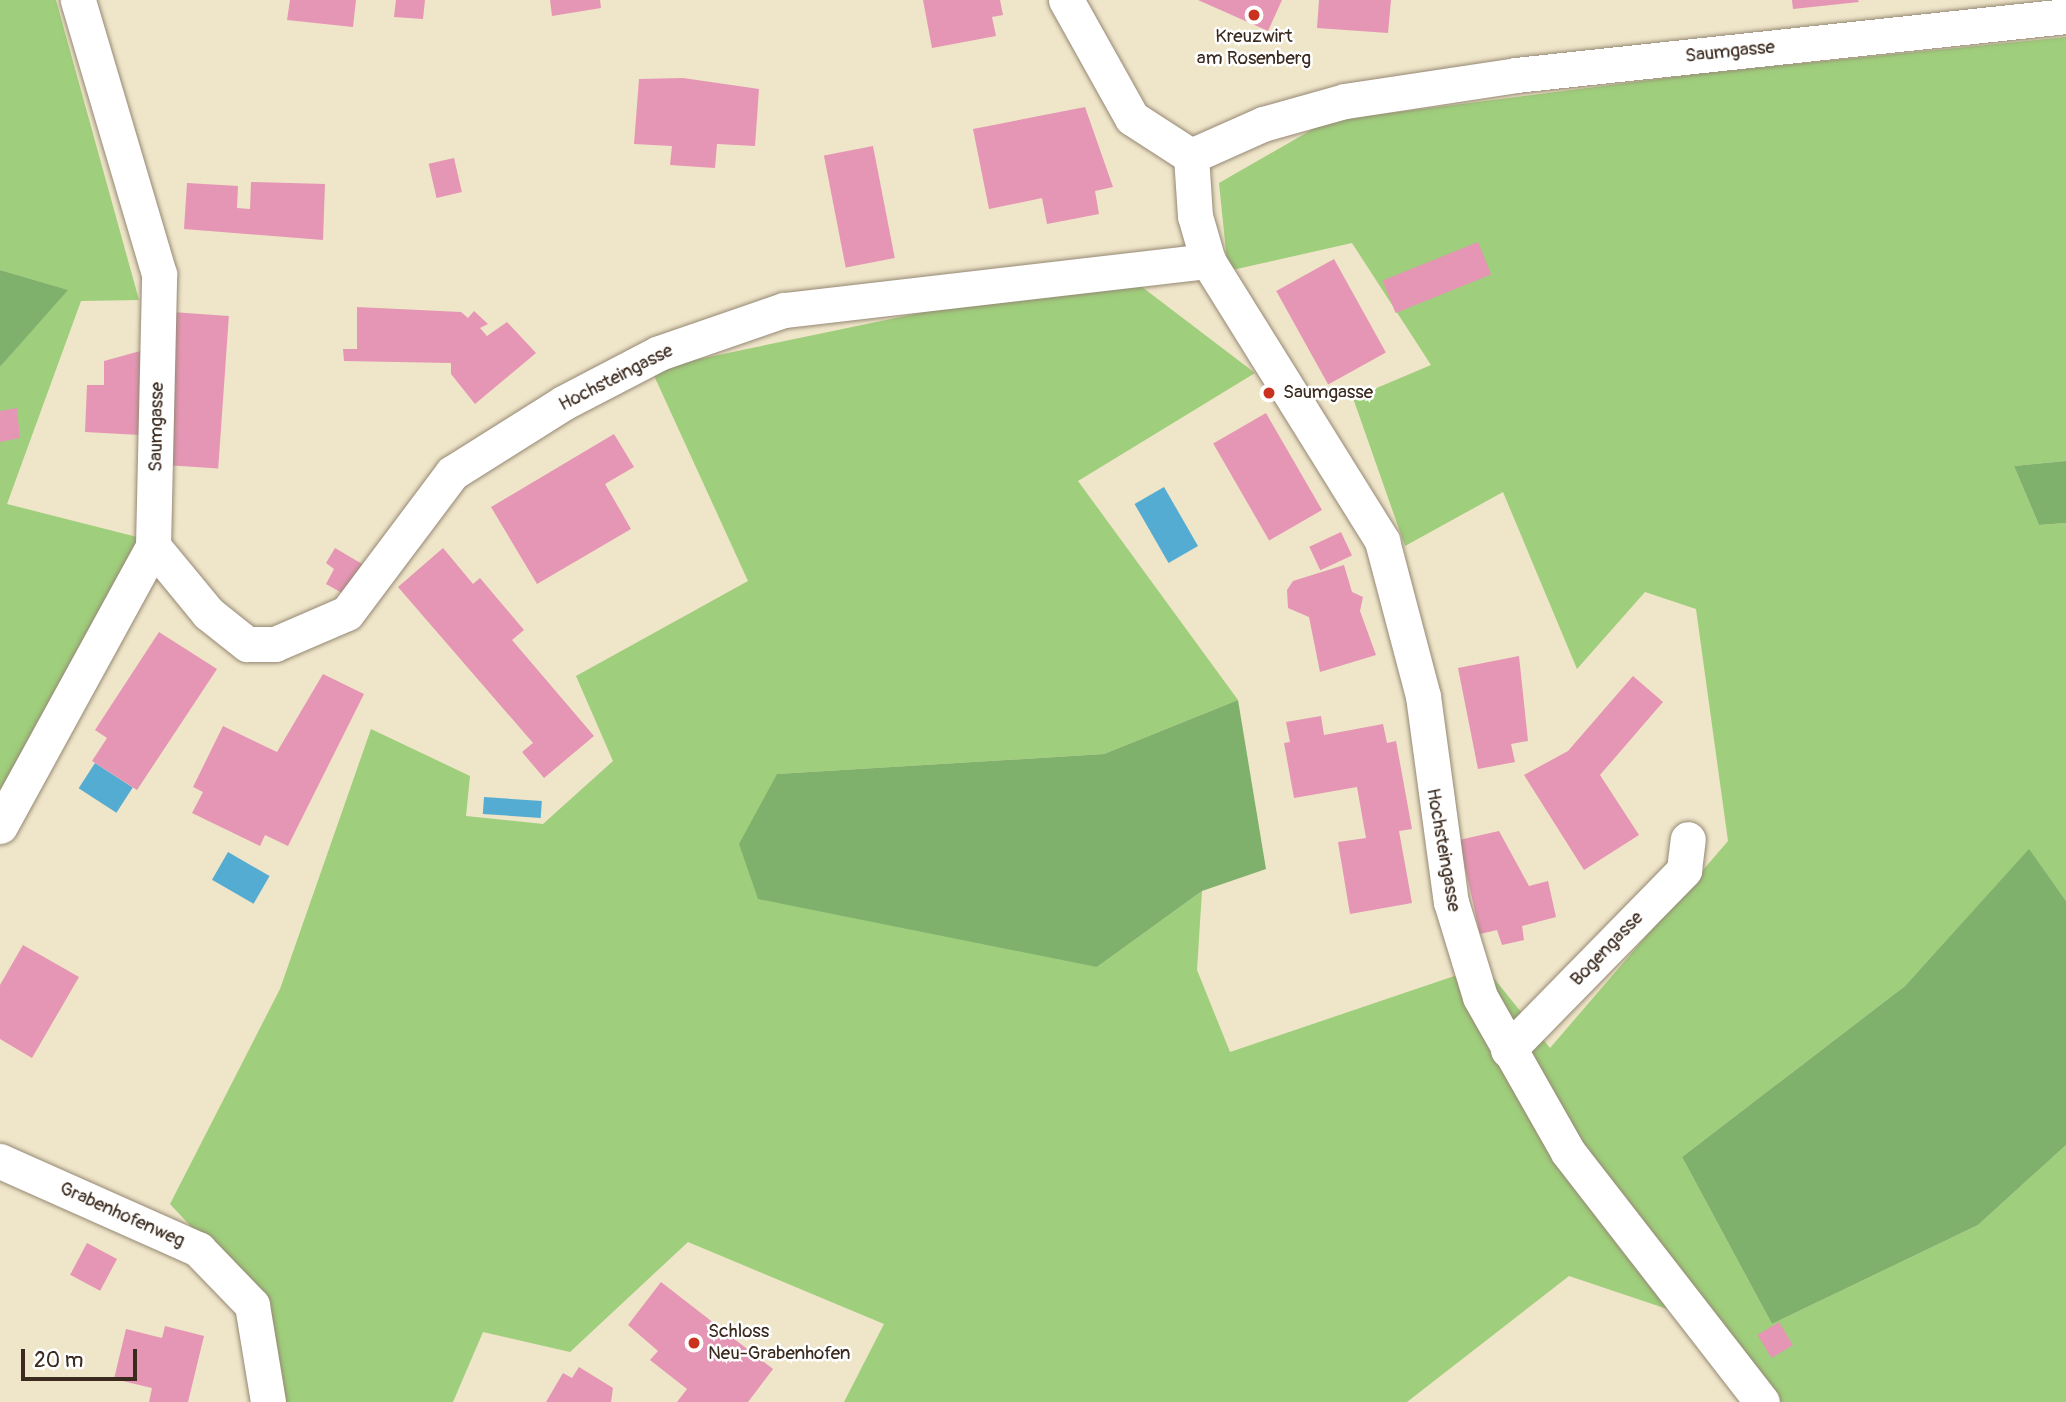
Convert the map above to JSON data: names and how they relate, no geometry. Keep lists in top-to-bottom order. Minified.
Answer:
{"streets":{"street":["Saumgasse","Hochsteingasse","Bogengasse","Grabenhofenweg"]},"crossings":[["Saumgasse","Hochsteingasse"],["Hochsteingasse","Bogengasse"]],"places":["Kreuzwirt am Rosenberg","Saumgasse","Schloss Neu-Grabenhofen"],"scale_bar":"20 m"}
